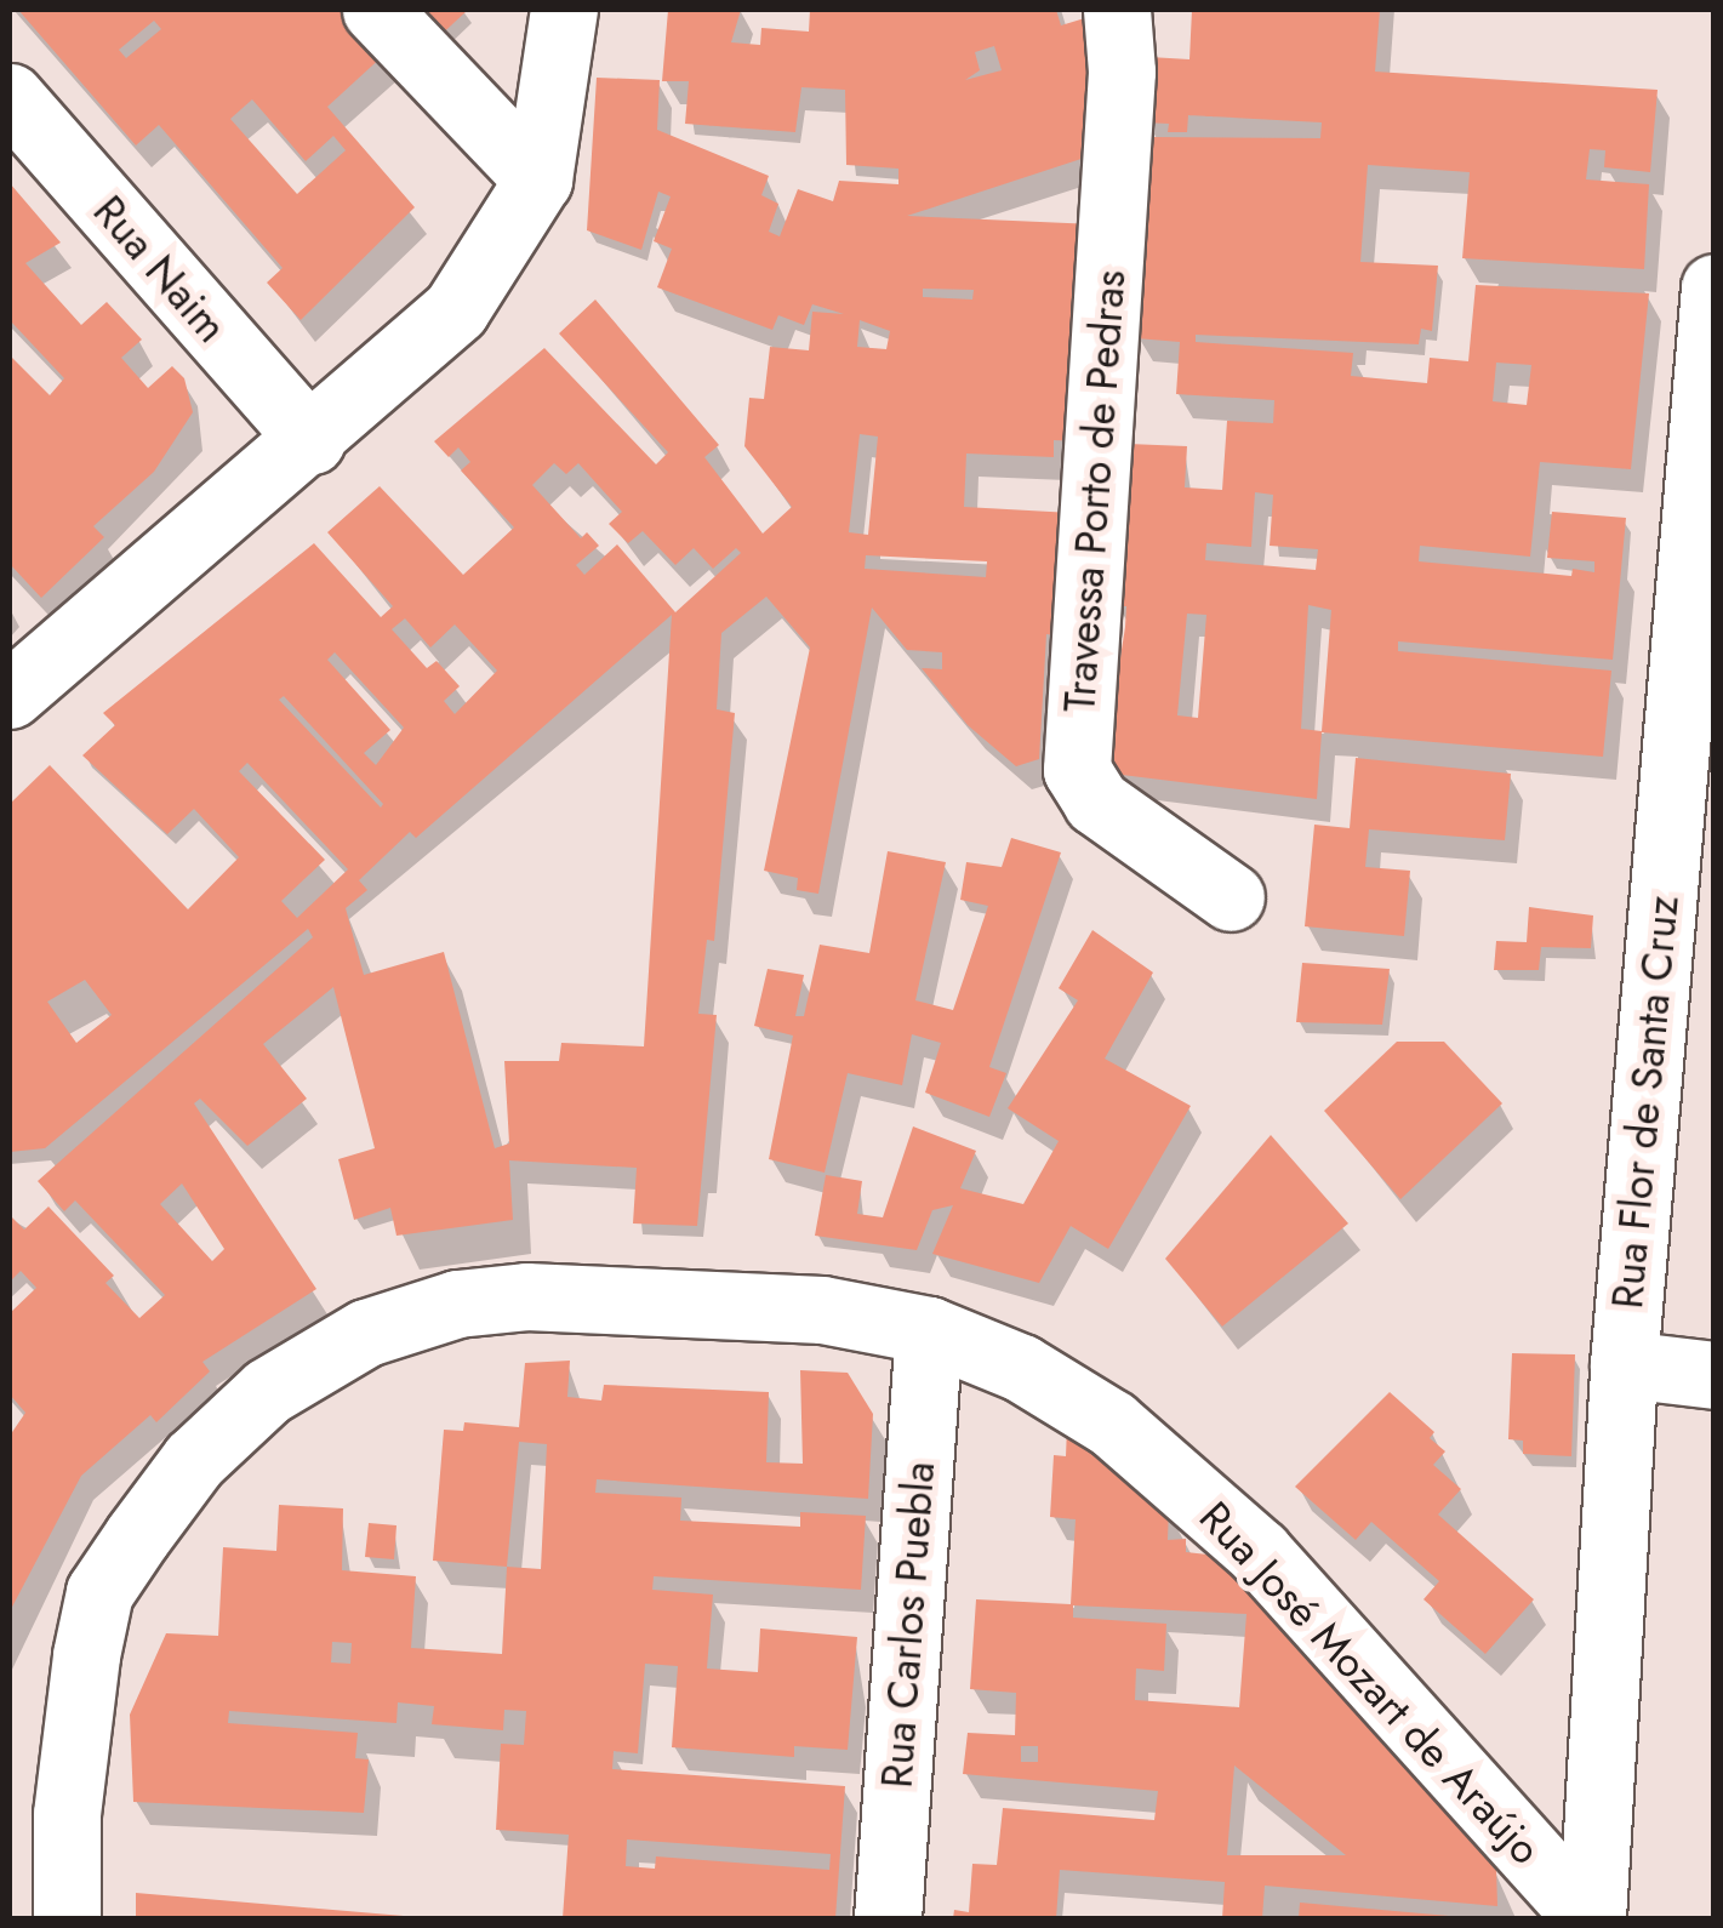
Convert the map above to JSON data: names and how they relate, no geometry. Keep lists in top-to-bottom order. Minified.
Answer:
{"streets":{"street":["Rua Naim","Travessa Porto de Pedras","Rua Flor de Santa Cruz","Rua Carlos Puebla","Rua José Mozart de Araújo"]},"crossings":[["Rua Flor de Santa Cruz","Rua José Mozart de Araújo"],["Rua Carlos Puebla","Rua José Mozart de Araújo"]]}
